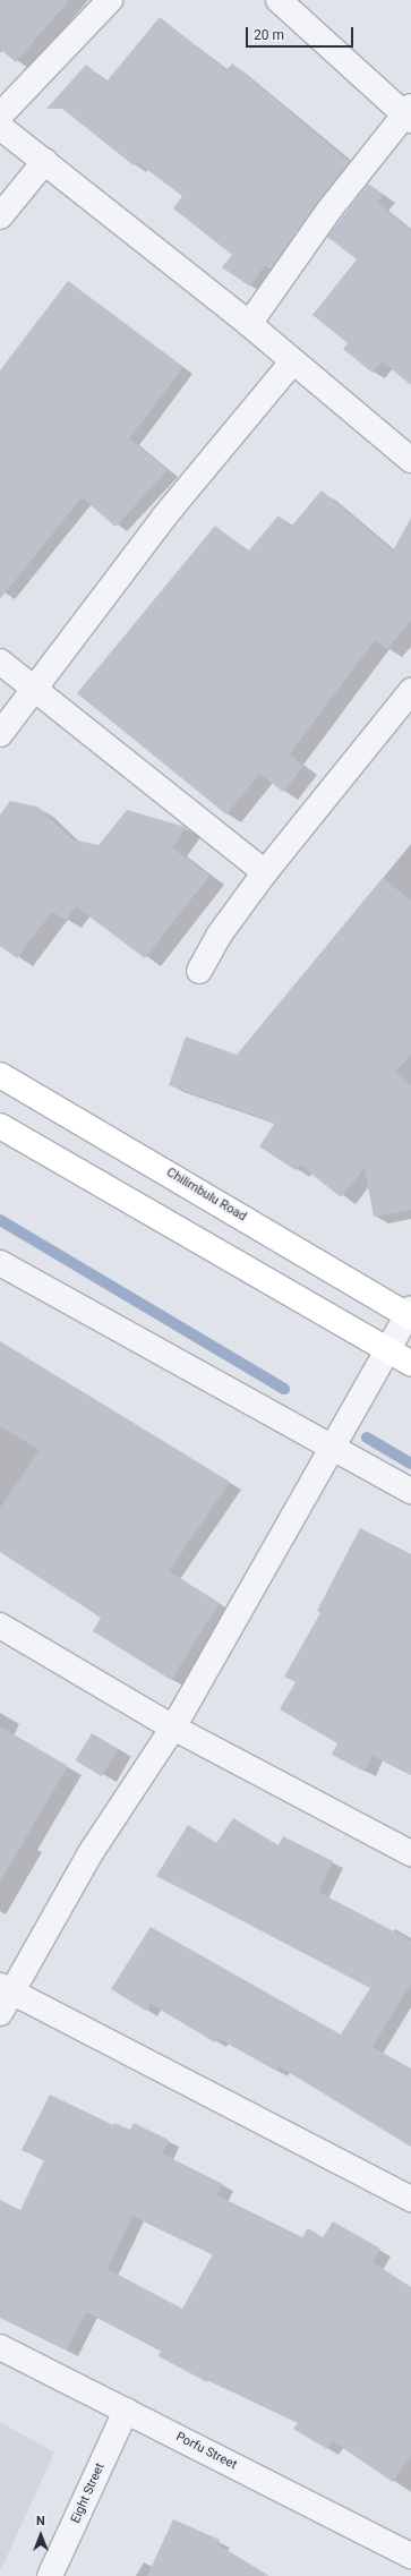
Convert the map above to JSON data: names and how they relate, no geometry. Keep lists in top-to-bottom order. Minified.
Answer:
{"streets":{"main road":["Chilimbulu Road"],"street":["Porfu Street","Eight Street"]},"crossings":[["Porfu Street","Eight Street"]],"scale_bar":"20 m","north":"top"}
